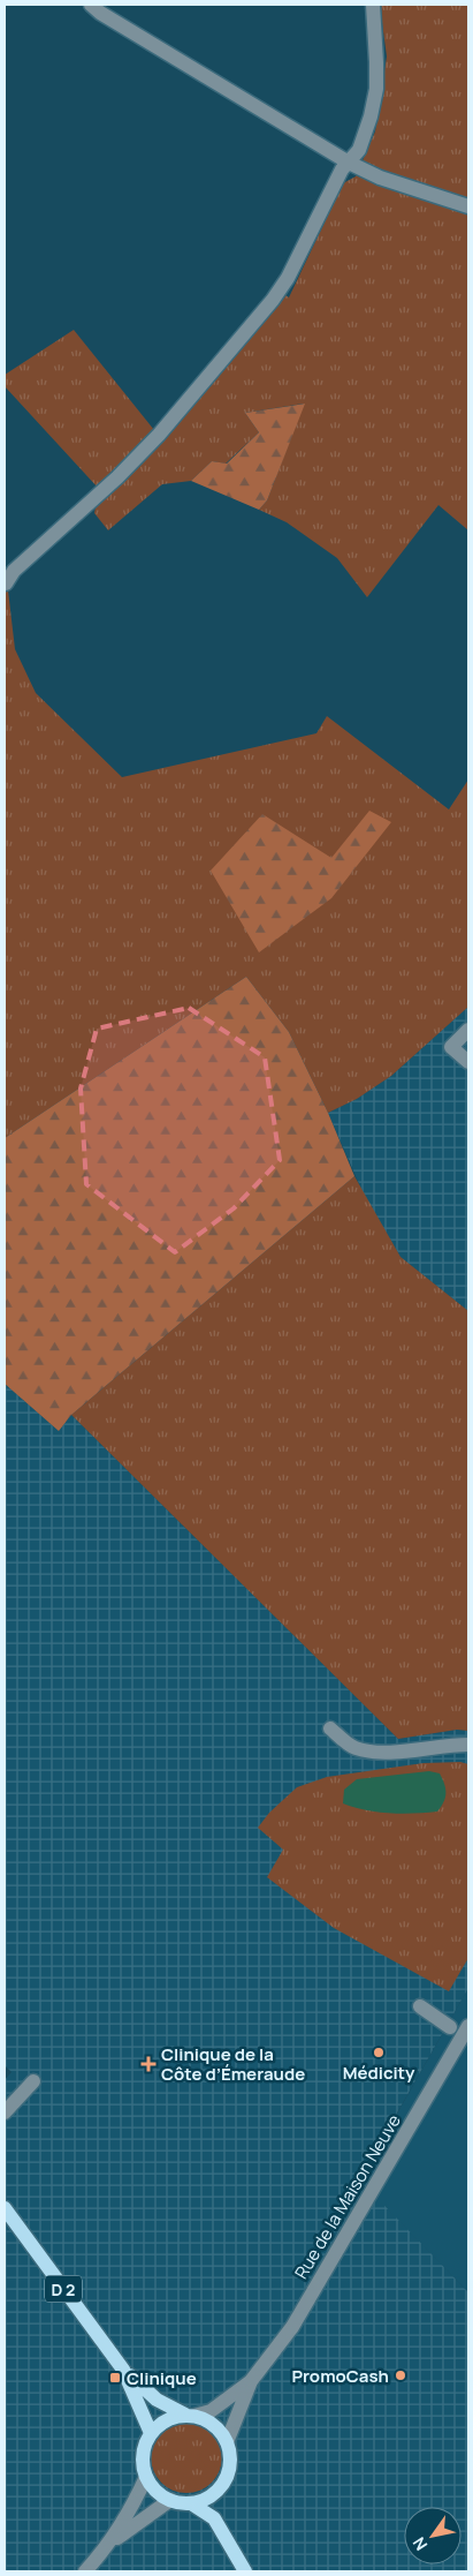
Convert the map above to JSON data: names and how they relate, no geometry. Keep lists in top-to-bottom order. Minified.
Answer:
{"streets":{"main road":["D 2"],"street":["Rue de la Maison Neuve"]},"crossings":[["Rue de la Maison Neuve","D 2"]],"places":{"other":["Médicity","PromoCash"],"health":["Clinique de la Côte d’Émeraude"],"transit":["Clinique"]},"north":"bottom left"}
